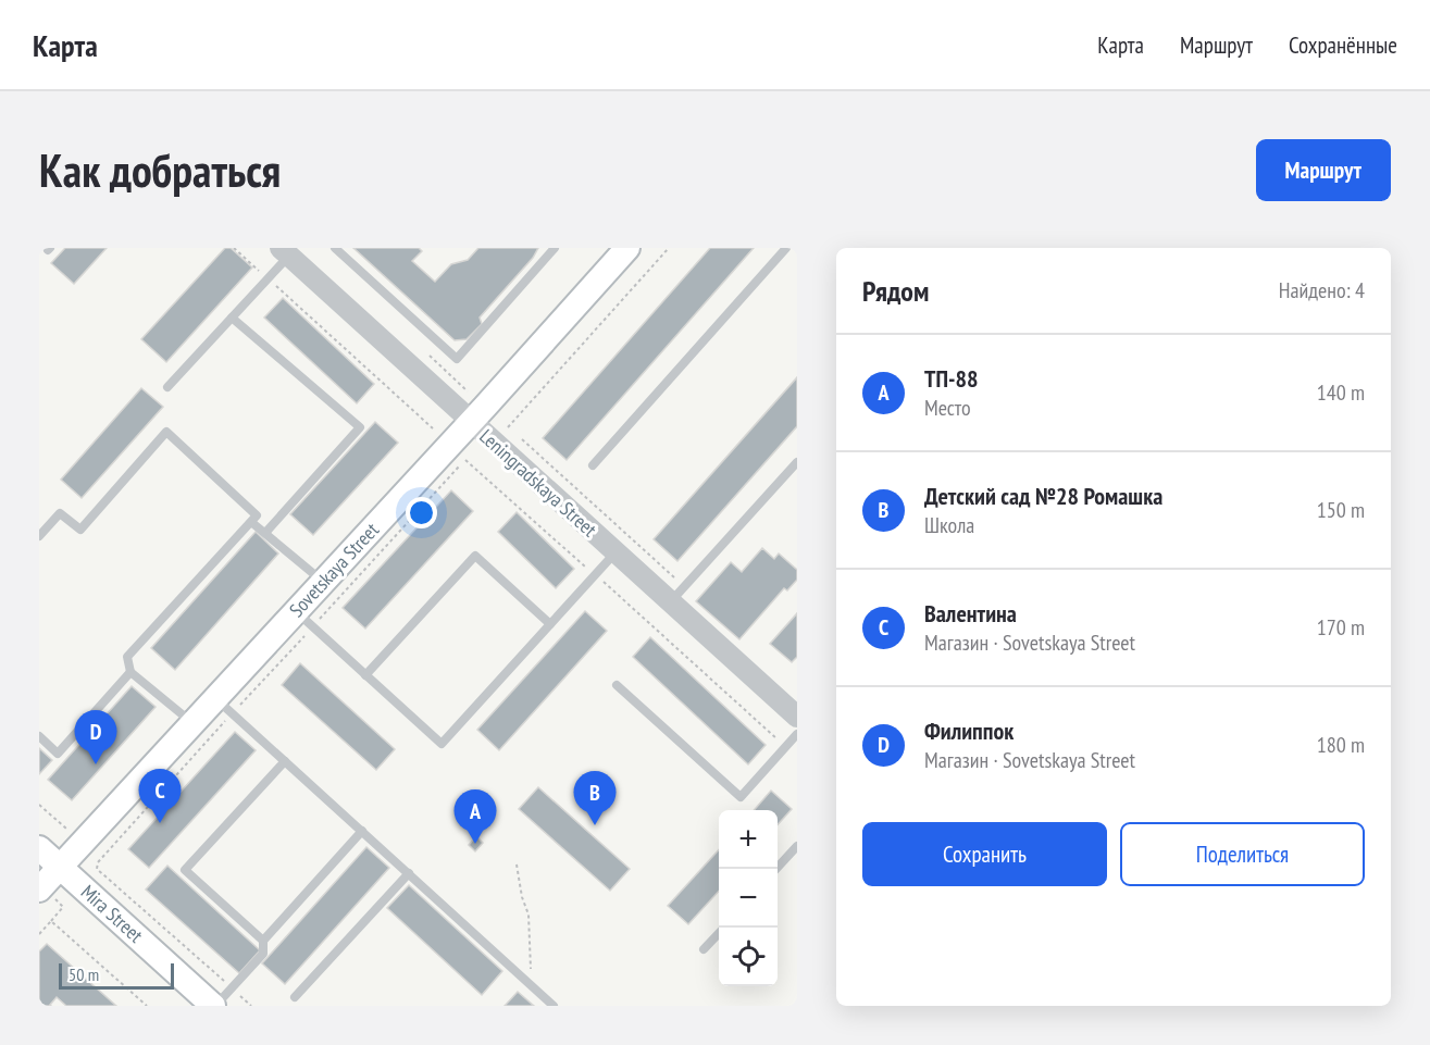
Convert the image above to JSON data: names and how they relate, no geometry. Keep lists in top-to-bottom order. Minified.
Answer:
{"streets":{"main road":["Sovetskaya Street","Mira Street"],"street":["Leningradskaya Street"]},"crossings":[["Leningradskaya Street","Sovetskaya Street"],["Sovetskaya Street","Mira Street"]],"scale_bar":"50 m","page":{"header":"Карта","nav":["Карта","Маршрут","Сохранённые"],"buttons":["Маршрут",["Сохранить","Поделиться"]],"title":"Как добраться","heading":["Рядом","Найдено: 4"],"list":[{"mark":"A","name":"ТП-88","note":"Место","value":"140 m"},{"mark":"B","name":"Детский сад №28 Ромашка","note":"Школа","value":"150 m"},{"mark":"C","name":"Валентина","note":"Магазин · Sovetskaya Street","value":"170 m"},{"mark":"D","name":"Филиппок","note":"Магазин · Sovetskaya Street","value":"180 m"}],"pins":["D","C","B","A"],"map_buttons":["+","−"],"scale":"50 m"}}
